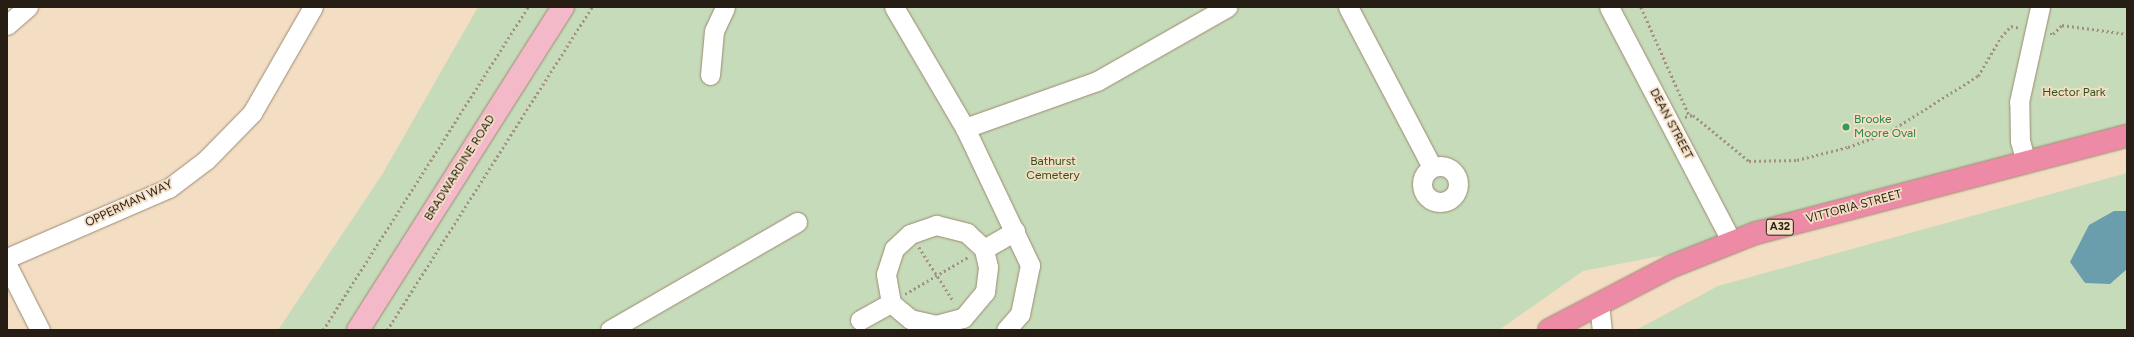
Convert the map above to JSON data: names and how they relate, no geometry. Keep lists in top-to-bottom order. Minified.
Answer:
{"streets":{"highway":["VITTORIA STREET","A32"],"main road":["BRADWARDINE ROAD"],"street":["DEAN STREET","OPPERMAN WAY"]},"crossings":[["DEAN STREET","VITTORIA STREET"]],"parks":["Hector Park","Bathurst Cemetery"],"places":["Brooke Moore Oval"]}
